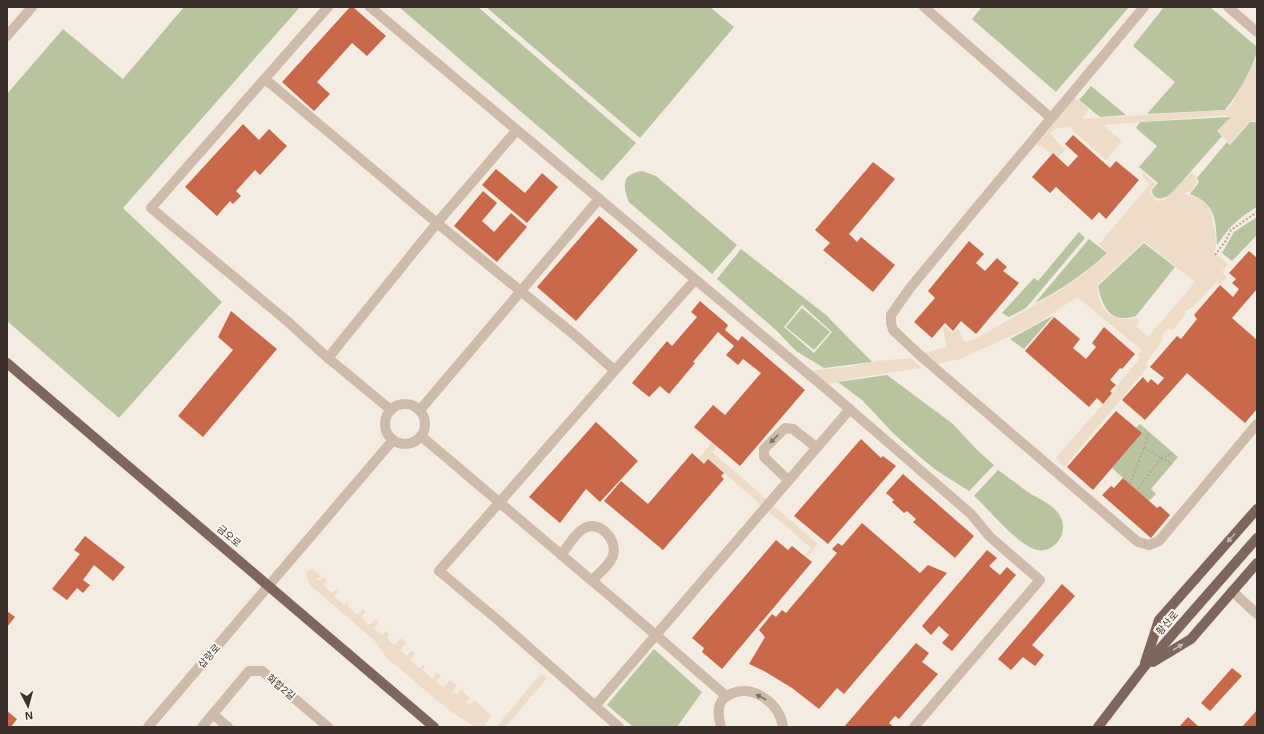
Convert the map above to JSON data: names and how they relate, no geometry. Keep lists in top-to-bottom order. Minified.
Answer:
{"streets":{"main road":["금오로","황산로"],"street":["삽량로","화합2길"]},"crossings":[["금오로","삽량로"]],"north":"bottom"}
